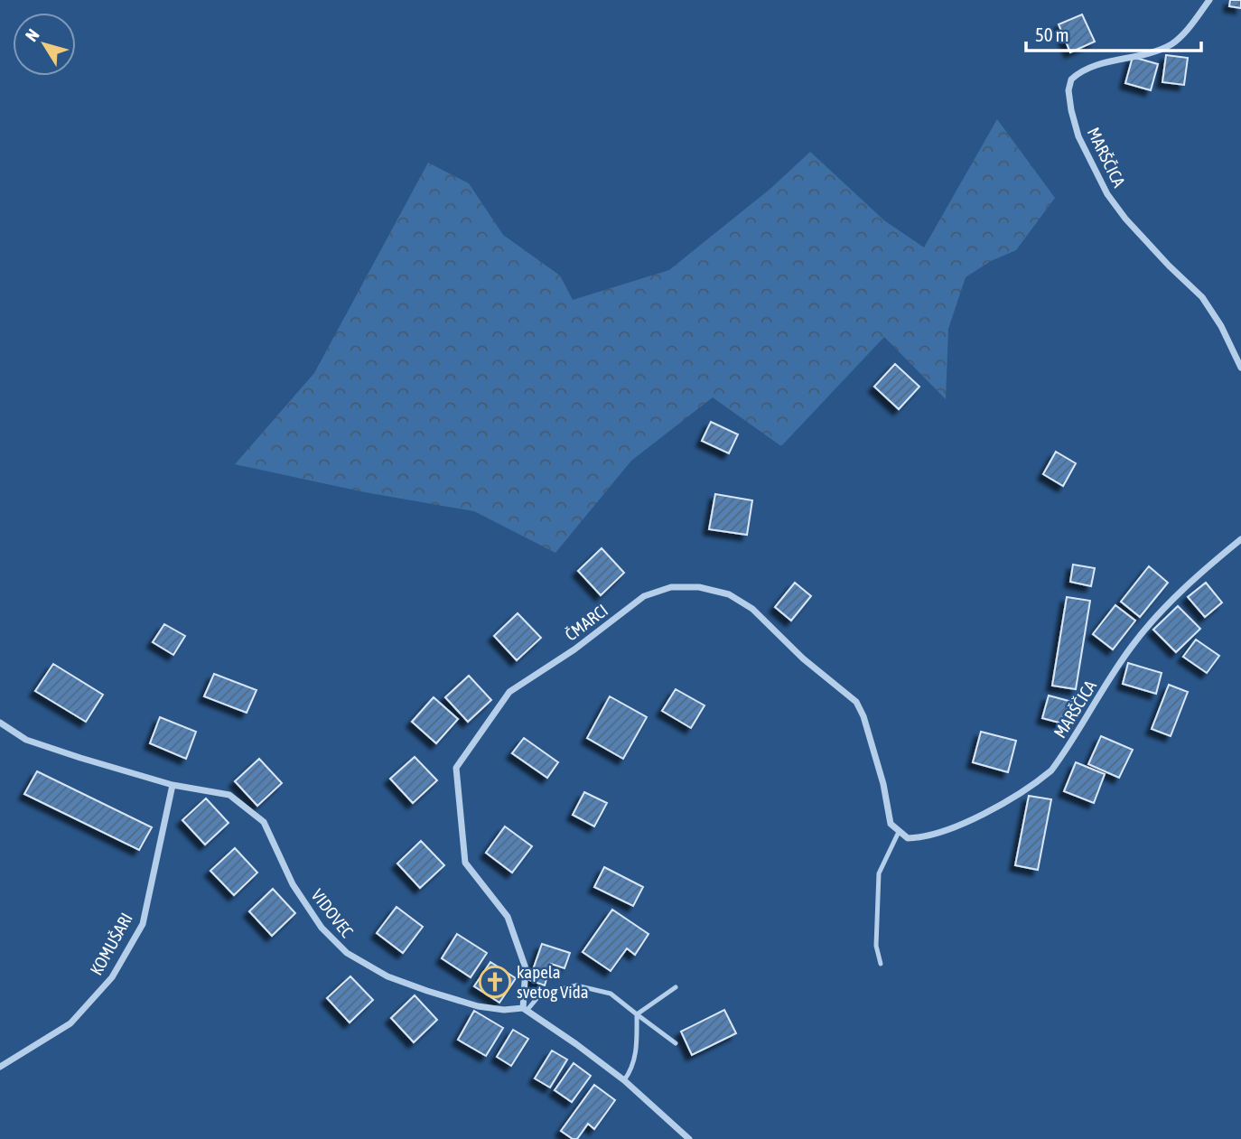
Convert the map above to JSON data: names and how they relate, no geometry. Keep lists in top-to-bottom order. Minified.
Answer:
{"streets":{"street":["MARŠČICA","ČMARCI","VIDOVEC","KOMUŠARI"]},"crossings":[["MARŠČICA","ČMARCI"],["ČMARCI","VIDOVEC"],["VIDOVEC","KOMUŠARI"]],"places":{"church":["kapela svetog Vida"]},"scale_bar":"50 m","north":"top left"}
